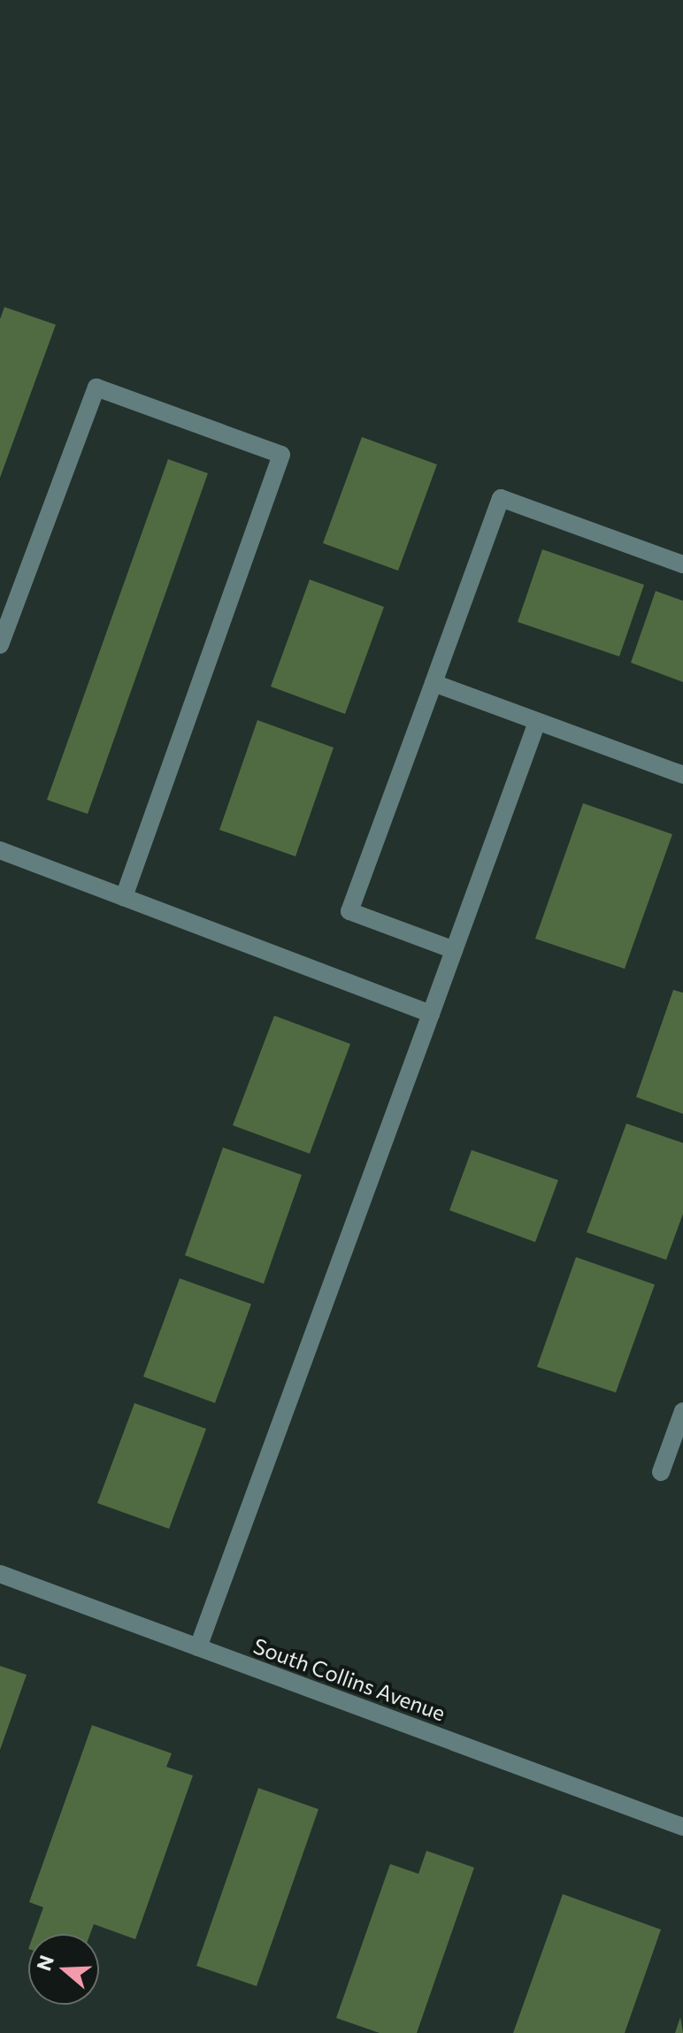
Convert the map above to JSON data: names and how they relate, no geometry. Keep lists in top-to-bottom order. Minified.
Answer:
{"streets":{"street":["South Collins Avenue"]},"north":"left"}
